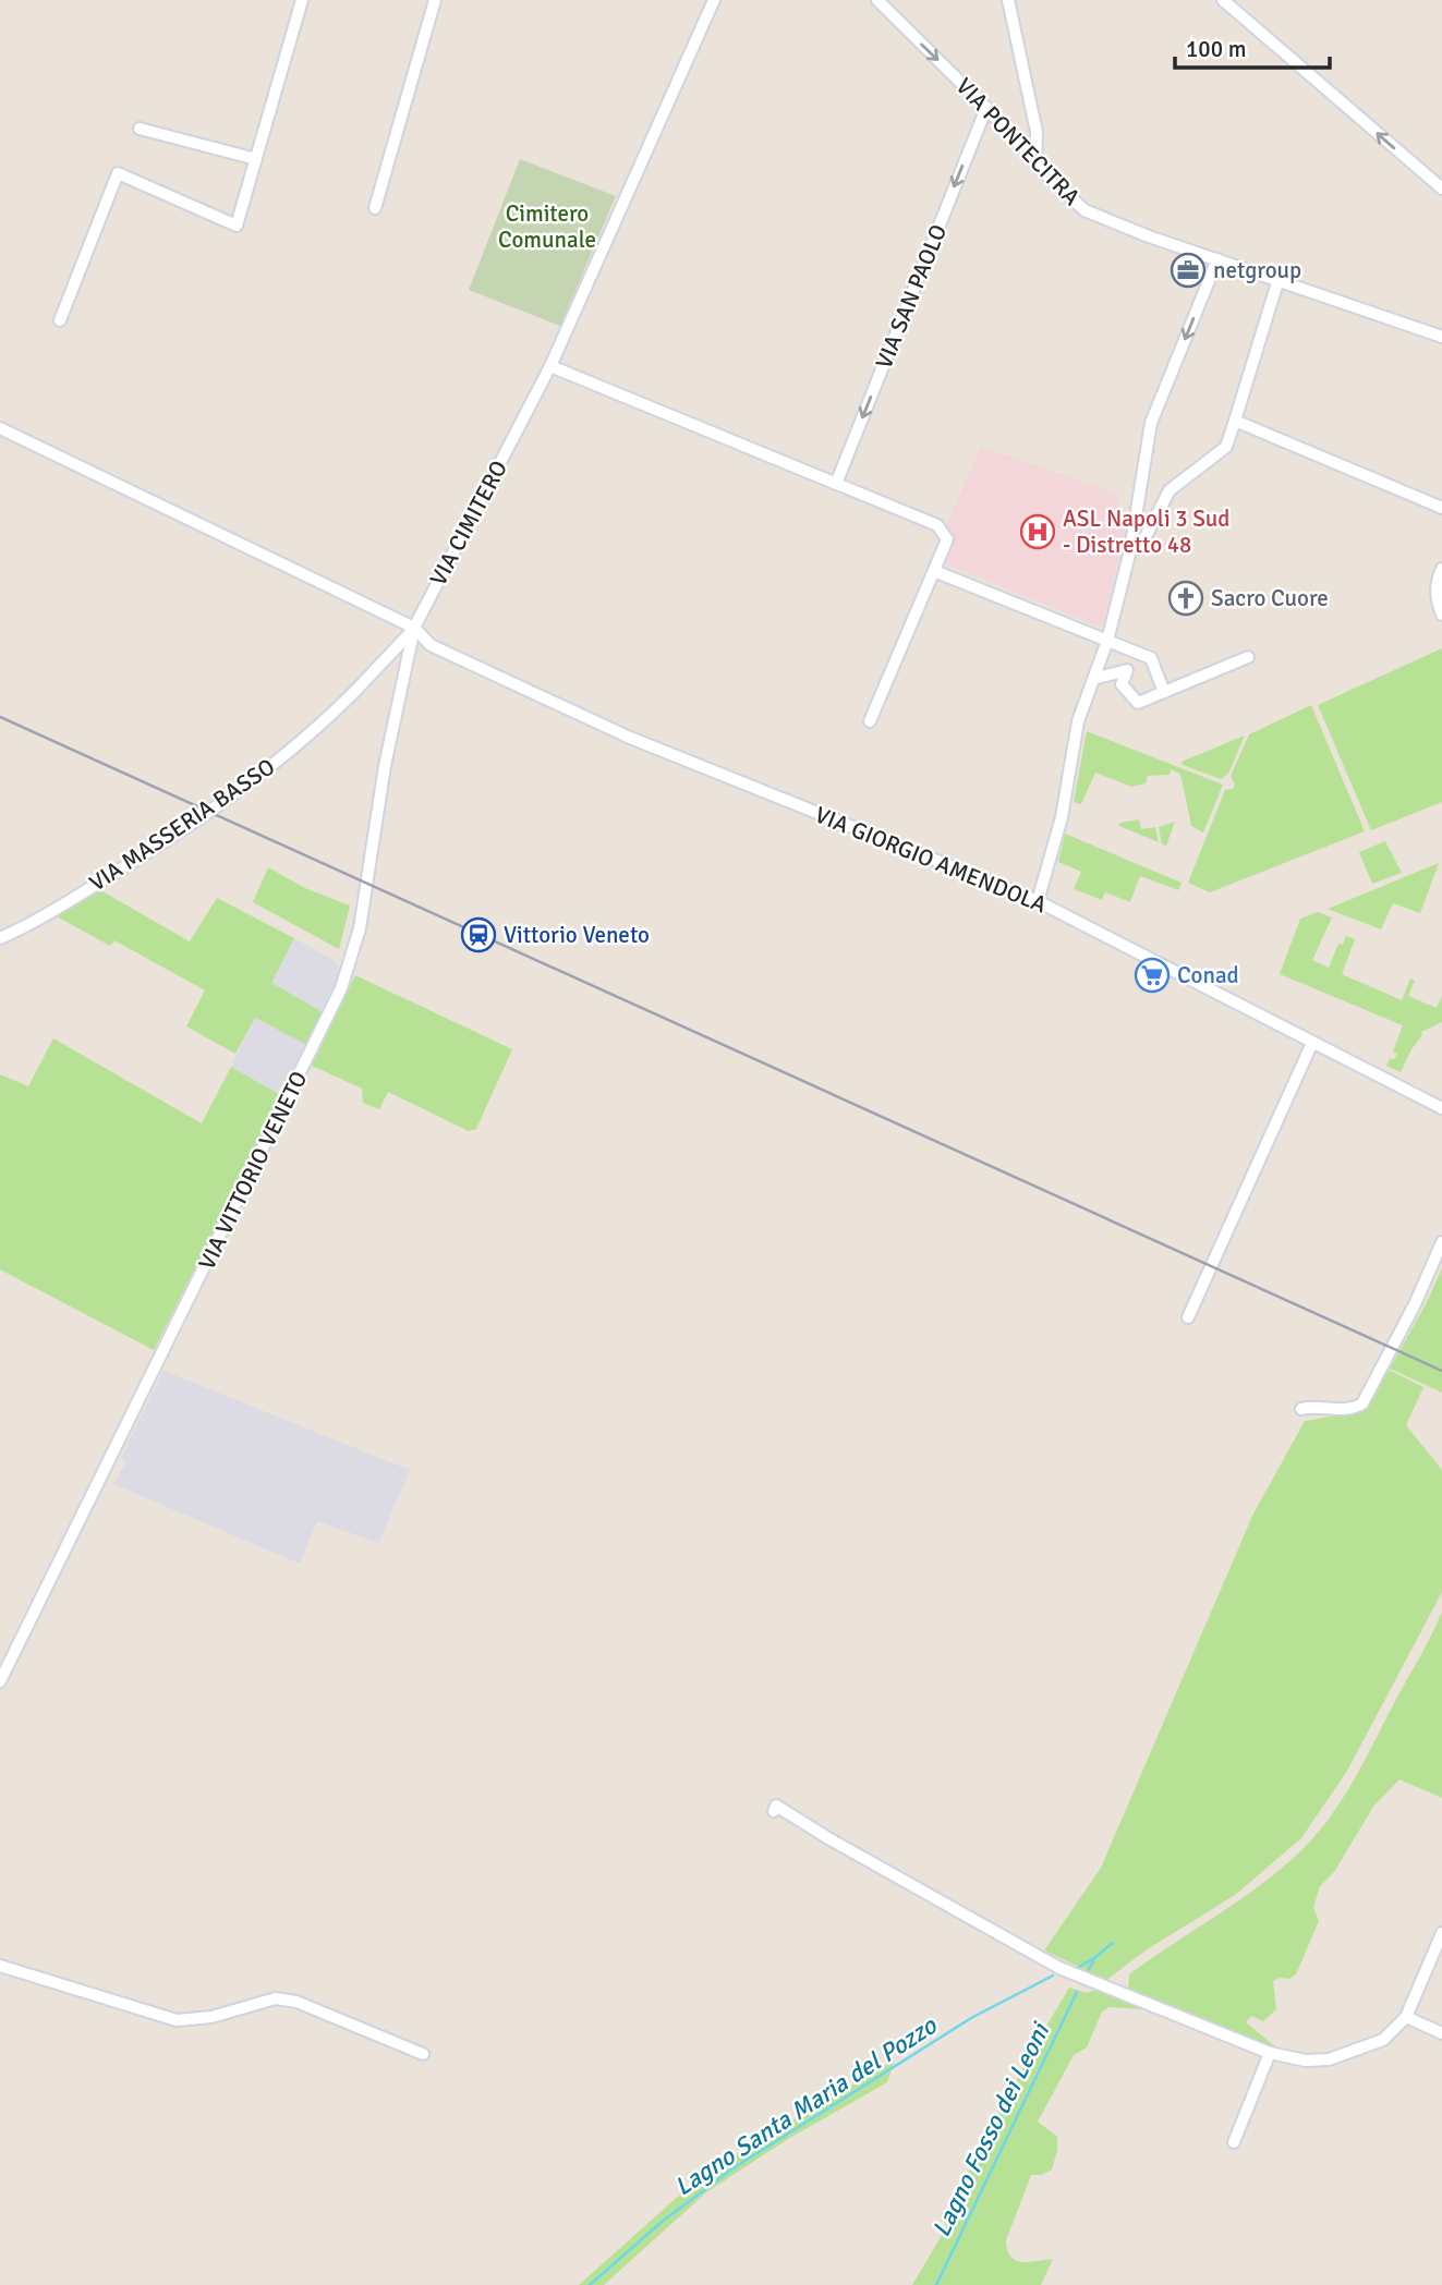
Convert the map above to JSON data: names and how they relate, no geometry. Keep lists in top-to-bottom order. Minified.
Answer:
{"streets":{"street":["VIA PONTECITRA","VIA SAN PAOLO","VIA CIMITERO","VIA MASSERIA BASSO","VIA GIORGIO AMENDOLA","VIA VITTORIO VENETO"]},"crossings":[["VIA PONTECITRA","VIA SAN PAOLO"],["VIA CIMITERO","VIA MASSERIA BASSO"],["VIA CIMITERO","VIA GIORGIO AMENDOLA"],["VIA CIMITERO","VIA VITTORIO VENETO"],["VIA MASSERIA BASSO","VIA GIORGIO AMENDOLA"],["VIA MASSERIA BASSO","VIA VITTORIO VENETO"],["VIA GIORGIO AMENDOLA","VIA VITTORIO VENETO"]],"one_way":["VIA SAN PAOLO"],"water":["Lagno Santa Maria del Pozzo","Lagno Fosso dei Leoni"],"parks":["Cimitero Comunale"],"places":{"office":["netgroup"],"hospital":["ASL Napoli 3 Sud - Distretto 48"],"church":["Sacro Cuore"],"station":["Vittorio Veneto"],"supermarket":["Conad"]},"scale_bar":"100 m"}
